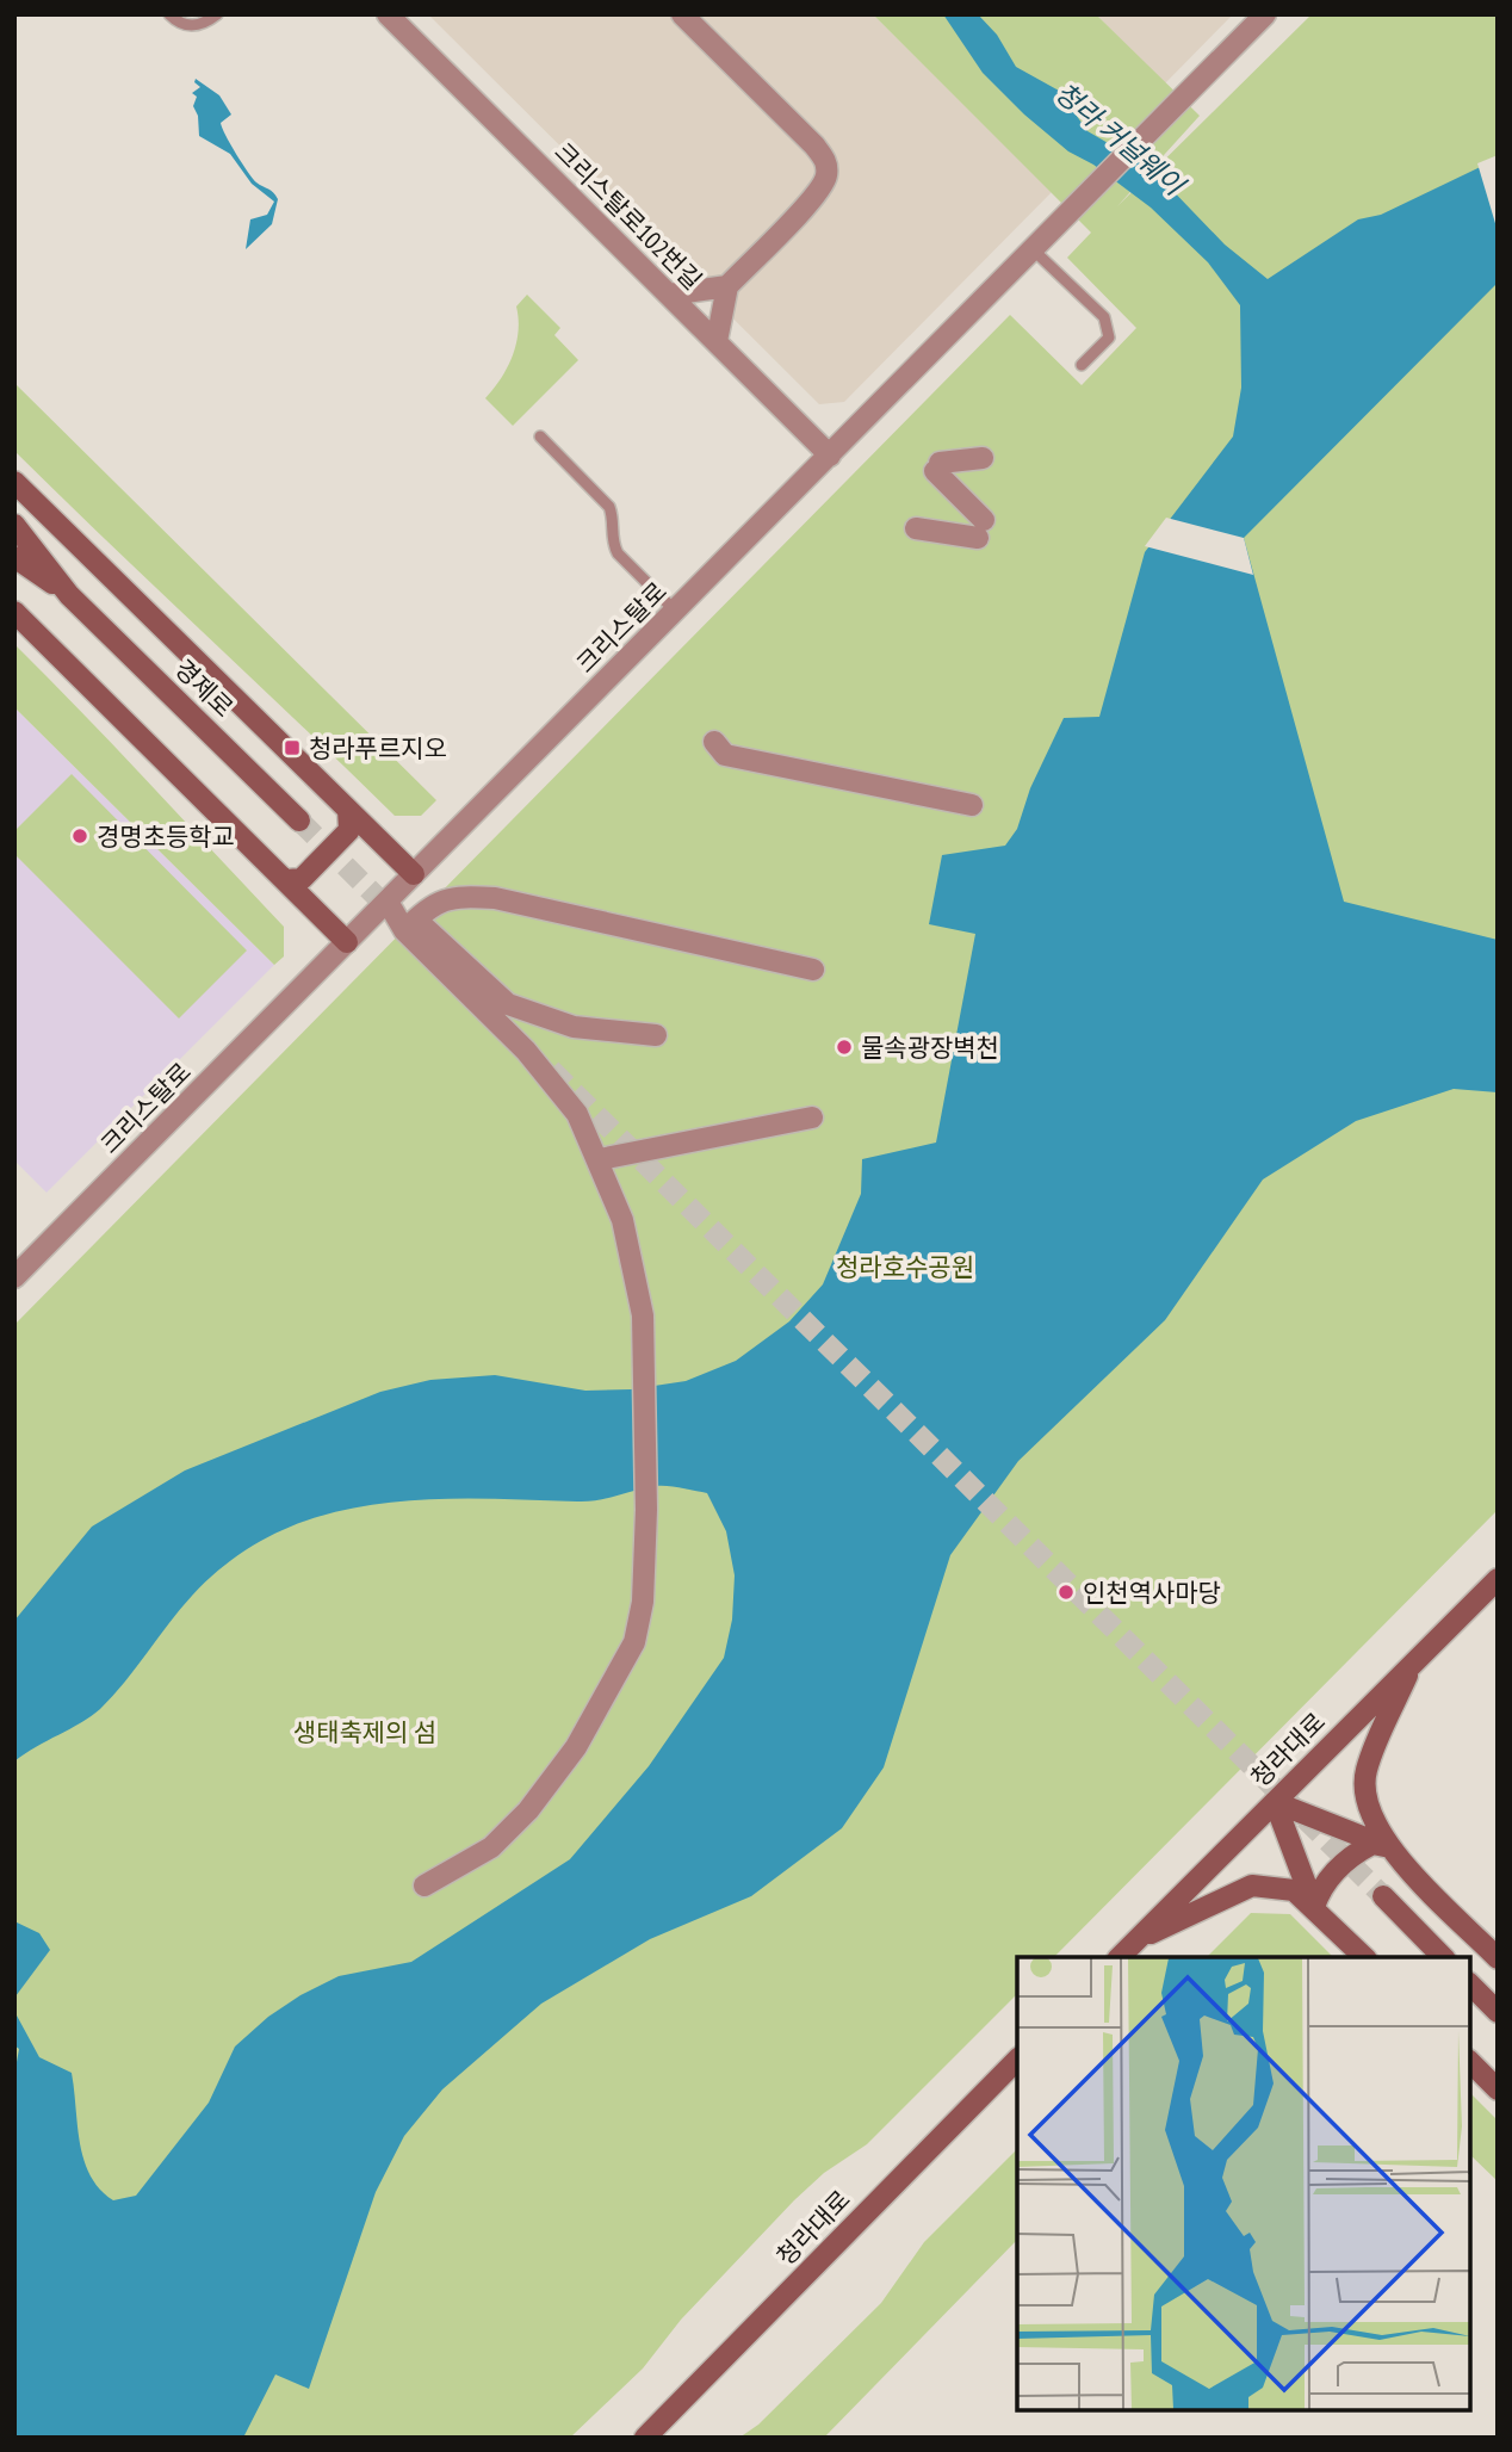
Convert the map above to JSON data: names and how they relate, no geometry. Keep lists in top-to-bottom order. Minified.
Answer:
{"streets":{"street":["크리스탈로102번길","크리스탈로","경제로","청라대로"]},"crossings":[["크리스탈로102번길","크리스탈로"]],"water":["청라 커널웨이"],"parks":["청라호수공원","생태축제의 섬"],"places":{"transit":["청라푸르지오"],"other":["경명초등학교","물속광장벽천","인천역사마당"]}}
